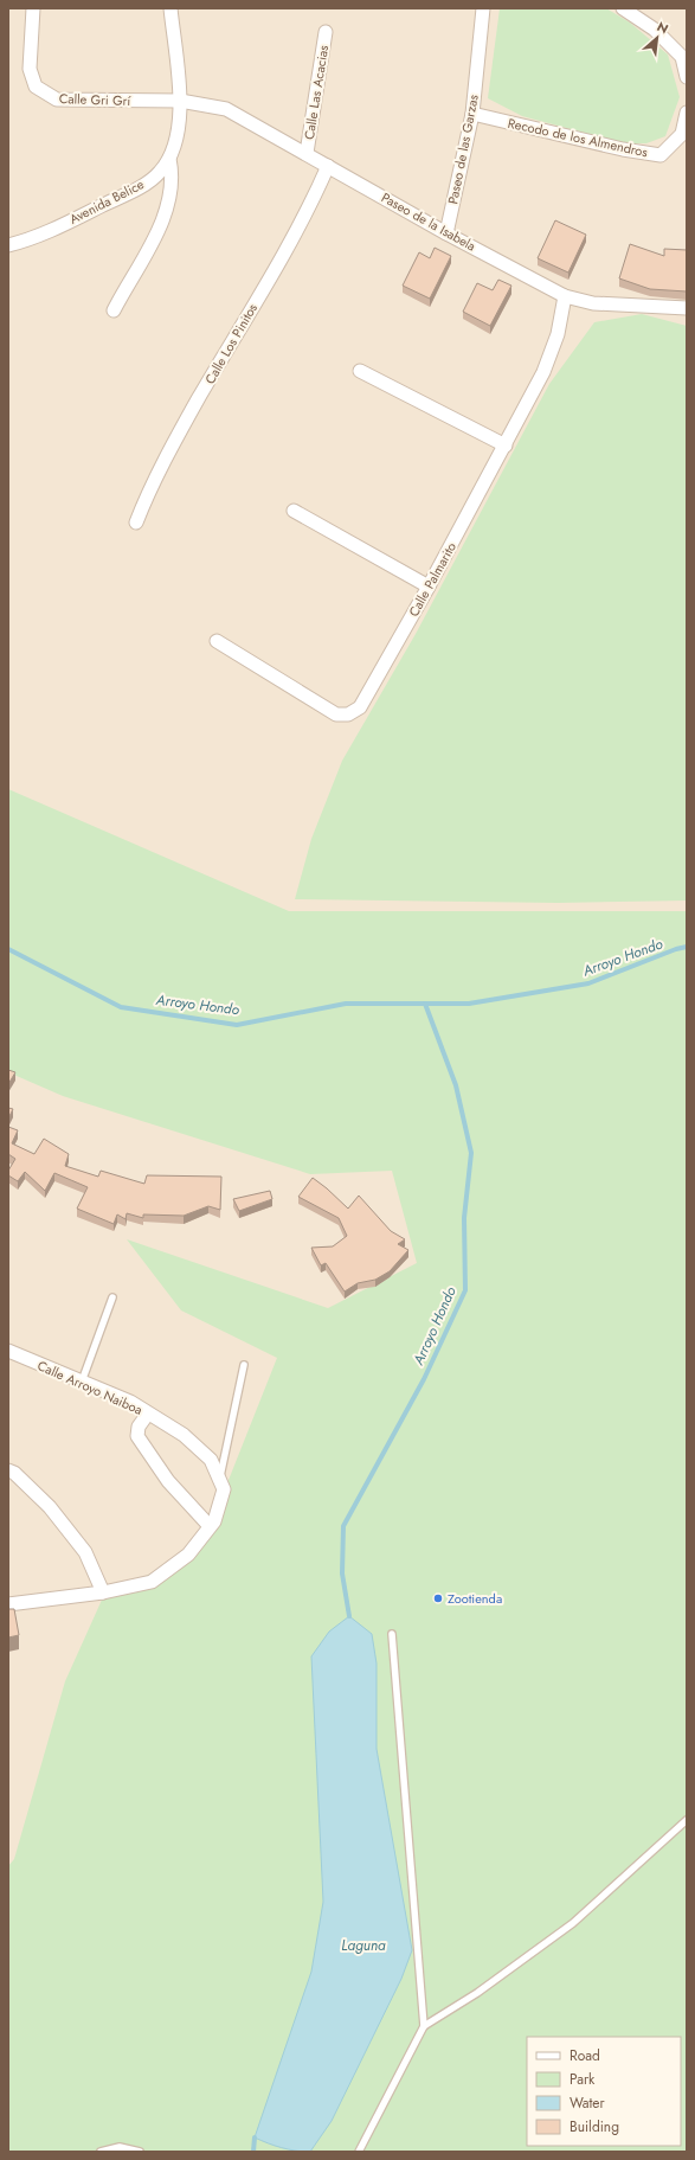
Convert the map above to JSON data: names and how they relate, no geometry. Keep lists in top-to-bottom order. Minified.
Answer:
{"streets":{"street":["Calle Las Acacias","Calle Gri Grí","Recodo de los Almendros","Paseo de las Garzas","Avenida Belice","Paseo de la Isabela","Calle Los Pinitos","Calle Palmarito","Calle Arroyo Naiboa"]},"crossings":[["Calle Las Acacias","Paseo de la Isabela"],["Calle Gri Grí","Avenida Belice"],["Calle Gri Grí","Paseo de la Isabela"],["Recodo de los Almendros","Paseo de las Garzas"],["Paseo de las Garzas","Paseo de la Isabela"],["Avenida Belice","Paseo de la Isabela"],["Paseo de la Isabela","Calle Los Pinitos"],["Paseo de la Isabela","Calle Palmarito"]],"water":["Arroyo Hondo","Laguna"],"places":["Zootienda"],"legend":["Road","Park","Water","Building"],"north":"top right"}
